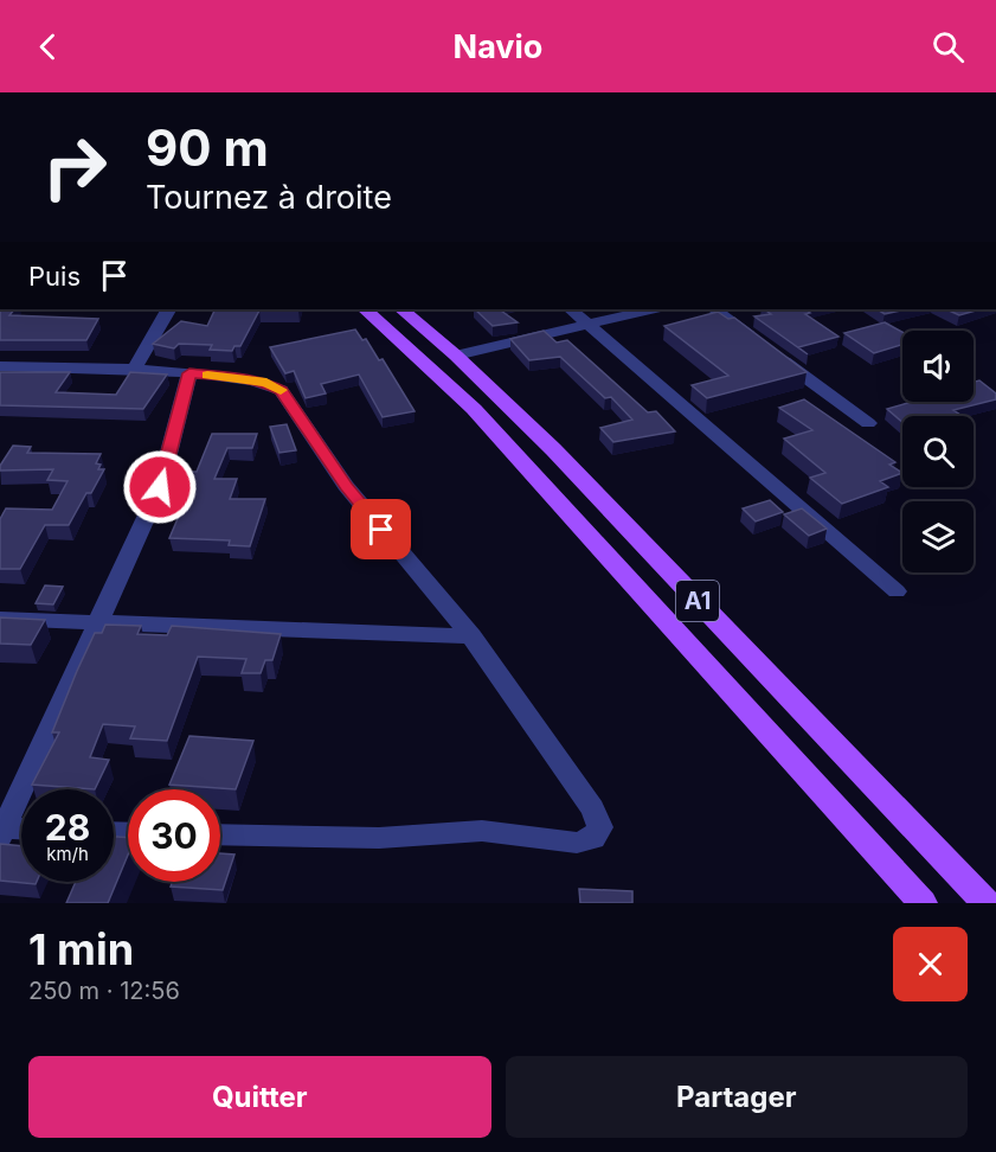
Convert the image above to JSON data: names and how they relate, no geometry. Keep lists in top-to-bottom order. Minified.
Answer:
{"streets":{"main road":["A1"]},"page":{"header":"Navio","turn":["90 m","Tournez à droite"],"then":"Puis","speed":"28 km/h","limit":"30","heading":["1 min","250 m · 12:56"],"buttons":["Quitter","Partager"]}}
